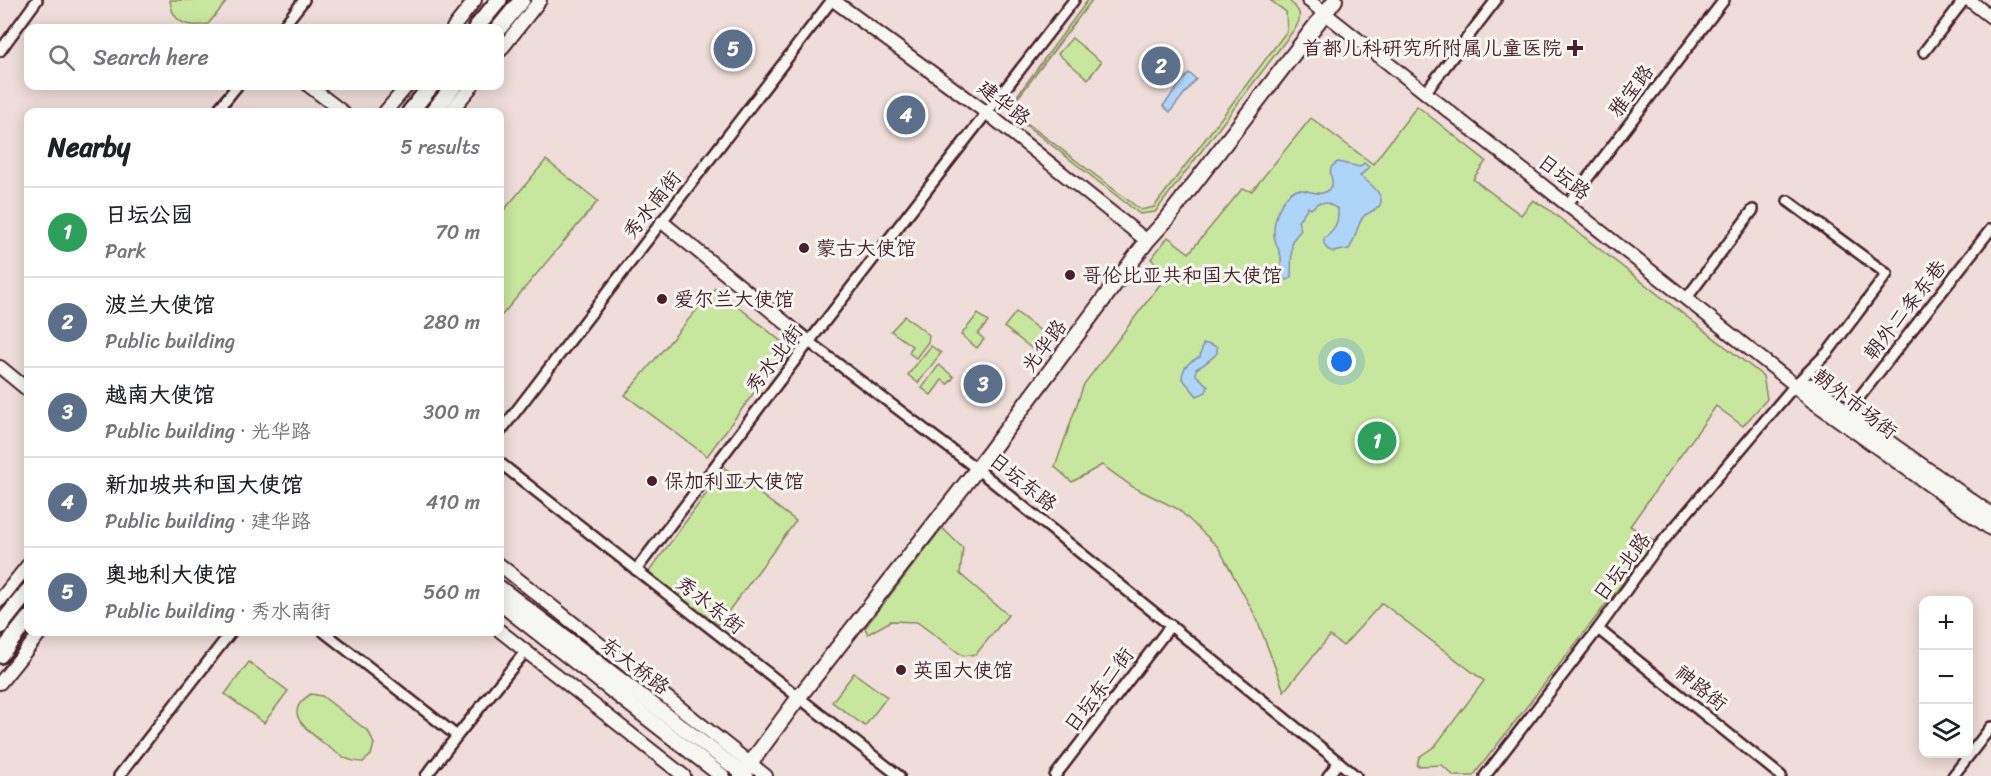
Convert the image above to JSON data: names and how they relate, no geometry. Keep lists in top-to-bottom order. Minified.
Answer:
{"streets":{"main road":["光华路","朝外市场街","东大桥路"],"street":["雅宝路","建华路","日坛路","秀水南街","朝外二条东巷","秀水北街","日坛东路","日坛北路","秀水东街","神路街","日坛东二街"]},"crossings":[["雅宝路","日坛路"],["建华路","秀水南街"],["建华路","光华路"],["建华路","秀水北街"],["日坛路","光华路"],["日坛路","朝外市场街"],["日坛路","日坛北路"],["秀水南街","日坛东路"],["朝外二条东巷","朝外市场街"],["光华路","日坛东路"],["光华路","秀水东街"],["光华路","东大桥路"],["秀水北街","日坛东路"],["秀水北街","秀水东街"],["朝外市场街","日坛北路"],["日坛东路","日坛东二街"],["日坛北路","神路街"]],"places":{"health":["首都儿科研究所附属儿童医院"],"other":["蒙古大使馆","哥伦比亚共和国大使馆","爱尔兰大使馆","保加利亚大使馆","英国大使馆"]},"page":{"search":"Search here","pins":["5","2","4","3","1"],"heading":["Nearby","5 results"],"list":[{"mark":"1","name":"日坛公园","note":"Park","value":"70 m"},{"mark":"2","name":"波兰大使馆","note":"Public building","value":"280 m"},{"mark":"3","name":"越南大使馆","note":"Public building · 光华路","value":"300 m"},{"mark":"4","name":"新加坡共和国大使馆","note":"Public building · 建华路","value":"410 m"},{"mark":"5","name":"奥地利大使馆","note":"Public building · 秀水南街","value":"560 m"}],"map_buttons":["+","−"]}}
